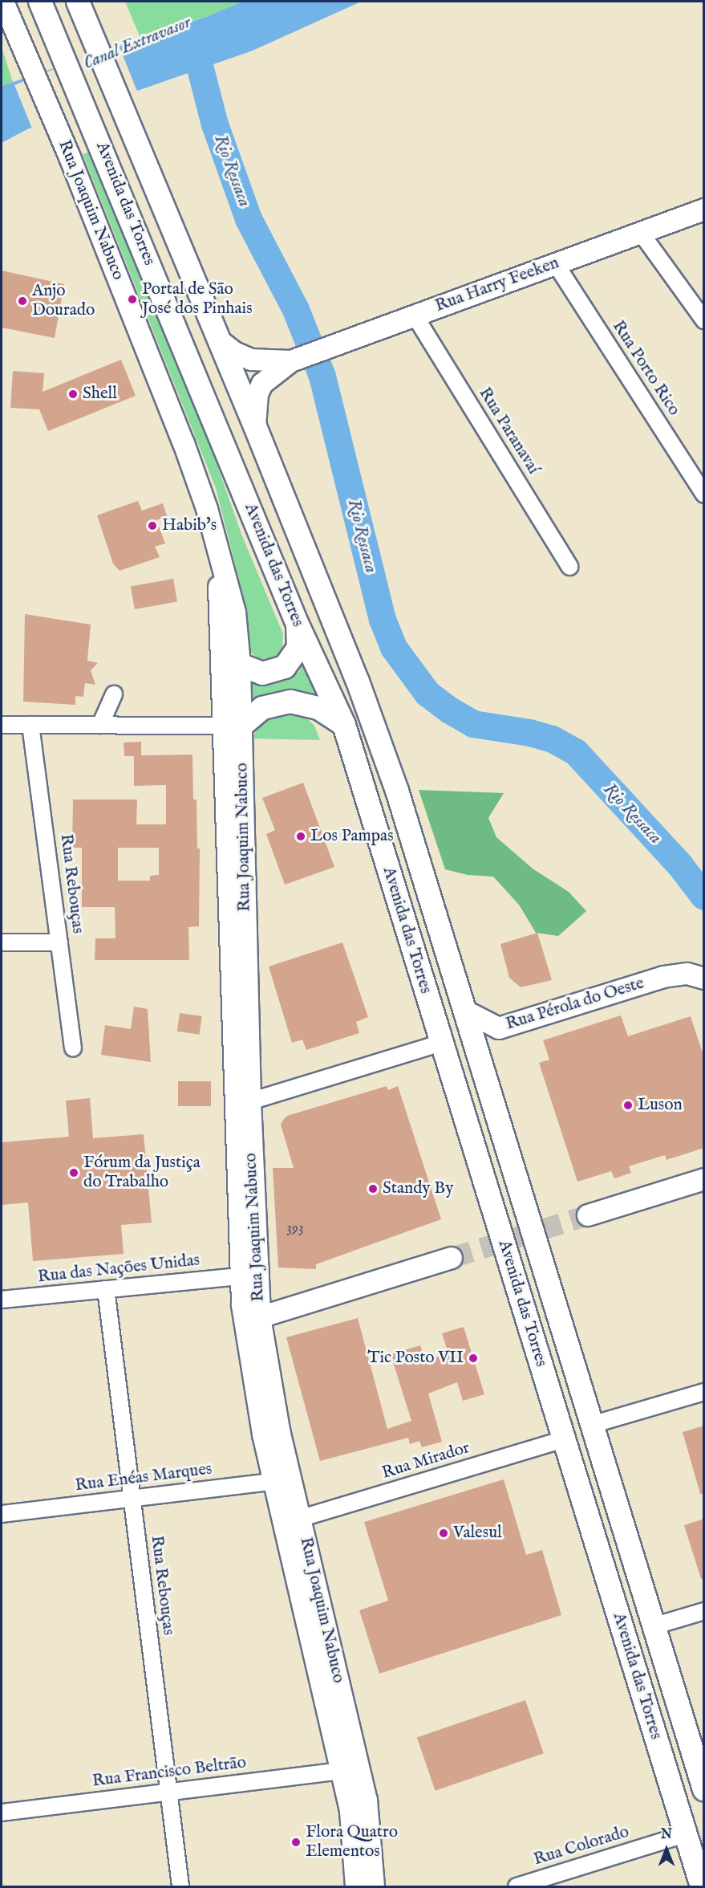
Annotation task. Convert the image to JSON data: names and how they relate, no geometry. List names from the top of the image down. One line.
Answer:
{"streets":{"highway":["Avenida das Torres"],"main road":["Rua Joaquim Nabuco","Rua Harry Feeken","Rua Pérola do Oeste"],"street":["Rua Porto Rico","Rua Paranavaí","Rua Rebouças","Rua das Nações Unidas","Rua Mirador","Rua Enéas Marques","Rua Francisco Beltrão","Rua Colorado"]},"crossings":[["Avenida das Torres","Rua Harry Feeken"],["Avenida das Torres","Rua Pérola do Oeste"],["Avenida das Torres","Rua Mirador"],["Avenida das Torres","Rua Colorado"],["Rua Joaquim Nabuco","Rua das Nações Unidas"],["Rua Joaquim Nabuco","Rua Mirador"],["Rua Joaquim Nabuco","Rua Enéas Marques"],["Rua Joaquim Nabuco","Rua Francisco Beltrão"],["Rua Harry Feeken","Rua Porto Rico"],["Rua Harry Feeken","Rua Paranavaí"],["Rua Rebouças","Rua das Nações Unidas"],["Rua Rebouças","Rua Enéas Marques"],["Rua Rebouças","Rua Francisco Beltrão"]],"water":["Canal Extravasor","Rio Ressaca"],"places":["Portal de São José dos Pinhais","Anjo Dourado","Shell","Habib's","Los Pampas","Luson","Fórum da Justiça do Trabalho","Standy By","Tic Posto VII","Valesul","Flora Quatro Elementos"],"house_numbers":["393"],"north":"top"}
